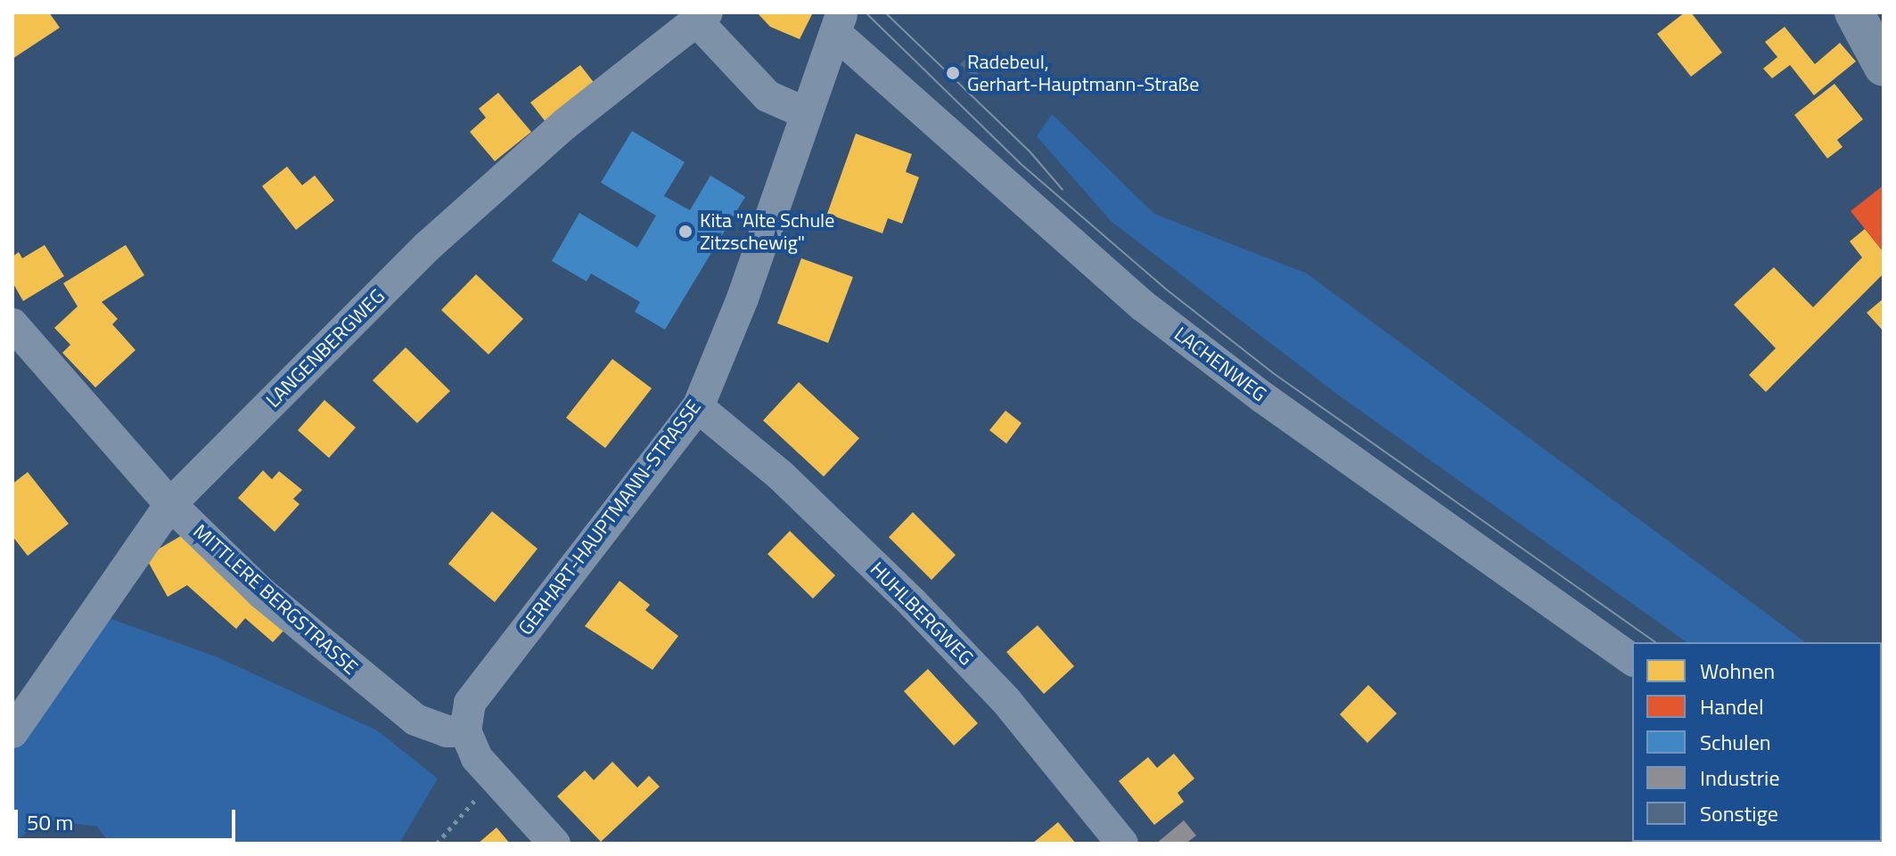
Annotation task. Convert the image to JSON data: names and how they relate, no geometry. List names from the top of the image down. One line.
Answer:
{"streets":{"street":["LANGENBERGWEG","LACHENWEG","GERHART-HAUPTMANN-STRASSE","MITTLERE BERGSTRASSE","HUHLBERGWEG"]},"crossings":[["LANGENBERGWEG","MITTLERE BERGSTRASSE"],["LACHENWEG","GERHART-HAUPTMANN-STRASSE"],["GERHART-HAUPTMANN-STRASSE","MITTLERE BERGSTRASSE"],["GERHART-HAUPTMANN-STRASSE","HUHLBERGWEG"]],"places":["Radebeul, Gerhart-Hauptmann-Straße","Kita \"Alte Schule Zitzschewig\""],"legend":["Wohnen","Handel","Schulen","Industrie","Sonstige"],"scale_bar":"50 m"}
